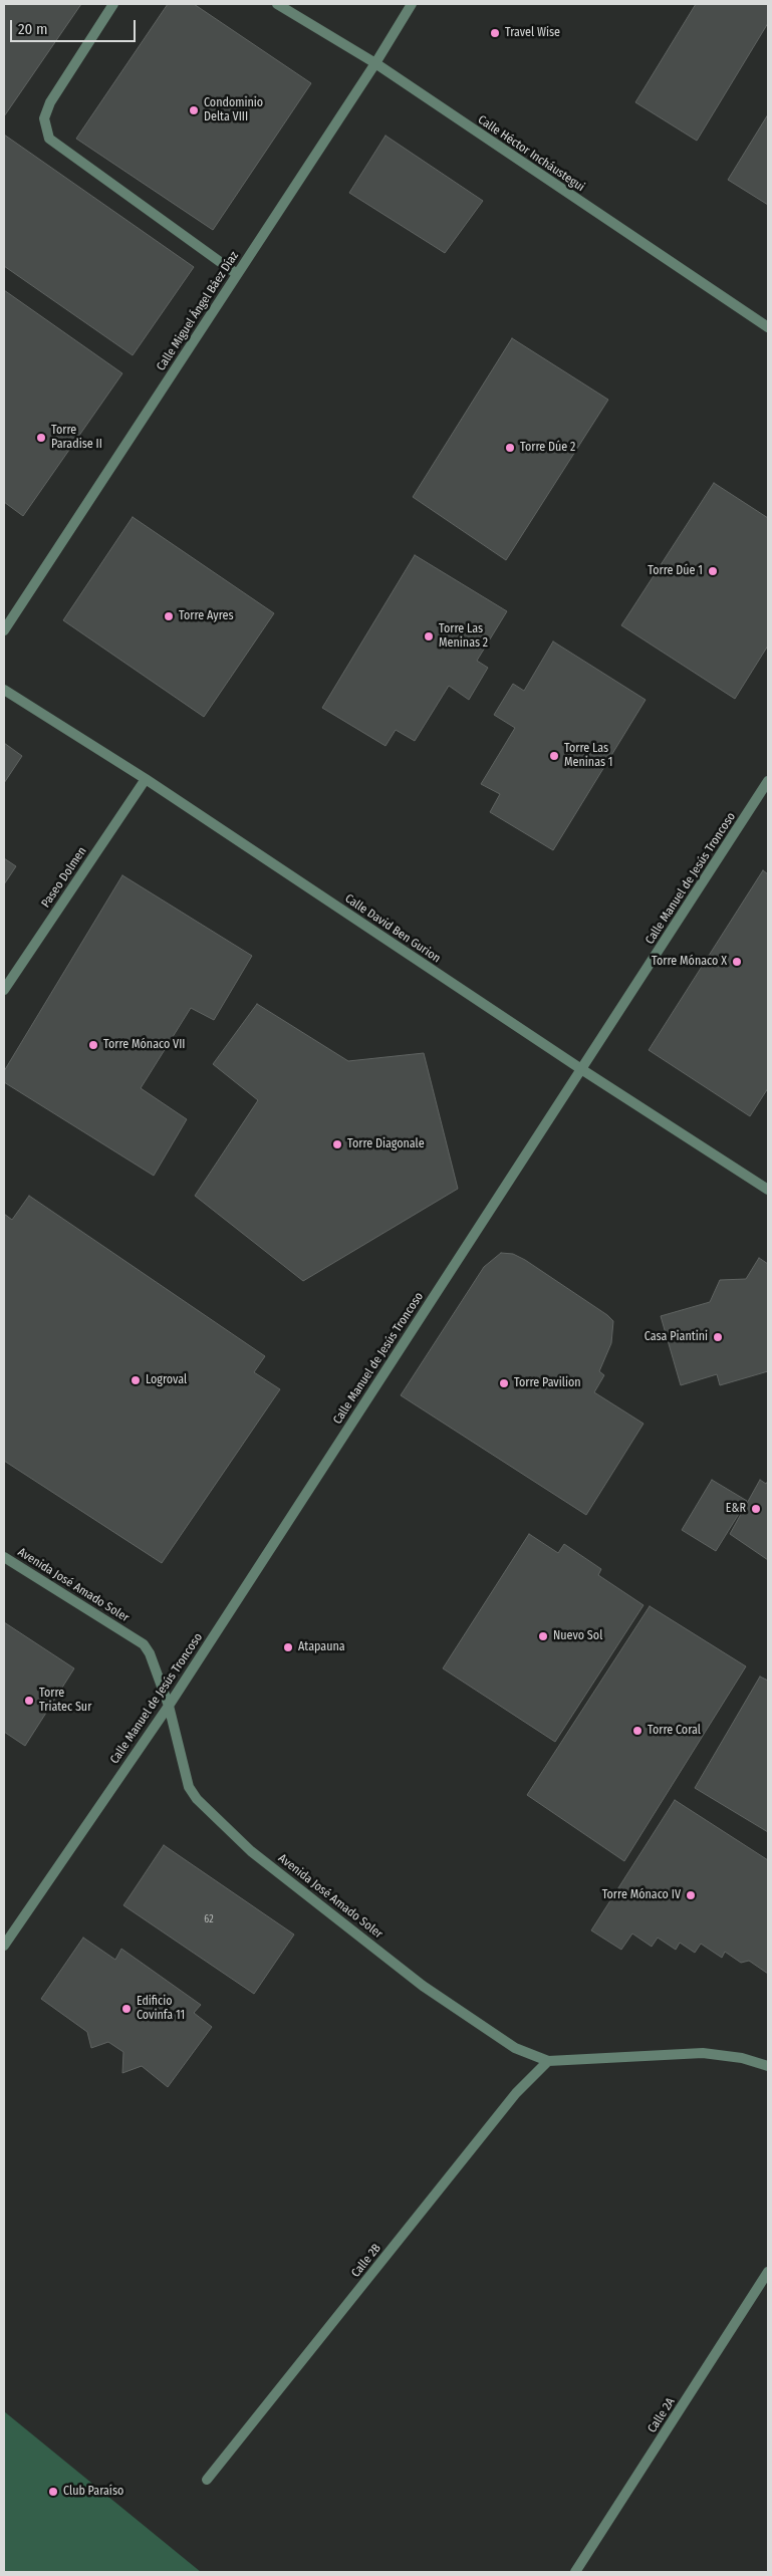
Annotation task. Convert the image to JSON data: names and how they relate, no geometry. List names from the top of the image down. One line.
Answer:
{"streets":{"street":["Calle Héctor Incháustegui","Calle Miguel Ángel Báez Díaz","Paseo Dolmen","Calle Manuel de Jesús Troncoso","Calle David Ben Gurion","Avenida José Amado Soler","Calle 2B","Calle 2A"]},"crossings":[["Calle Héctor Incháustegui","Calle Miguel Ángel Báez Díaz"],["Paseo Dolmen","Calle David Ben Gurion"],["Calle Manuel de Jesús Troncoso","Calle David Ben Gurion"],["Calle Manuel de Jesús Troncoso","Avenida José Amado Soler"],["Avenida José Amado Soler","Calle 2B"]],"places":["Travel Wise","Condominio Delta VIII","Torre Paradise II","Torre Dúe 2","Torre Dúe 1","Torre Ayres","Torre Las Meninas 2","Torre Las Meninas 1","Torre Mónaco X","Torre Mónaco VII","Torre Diagonale","Casa Piantini","Logroval","Torre Pavilion","E&R","Nuevo Sol","Atapauna","Torre Triatec Sur","Torre Coral","Torre Mónaco IV","Edificio Covinfa 11","Club Paraíso"],"house_numbers":["62"],"scale_bar":"20 m"}
